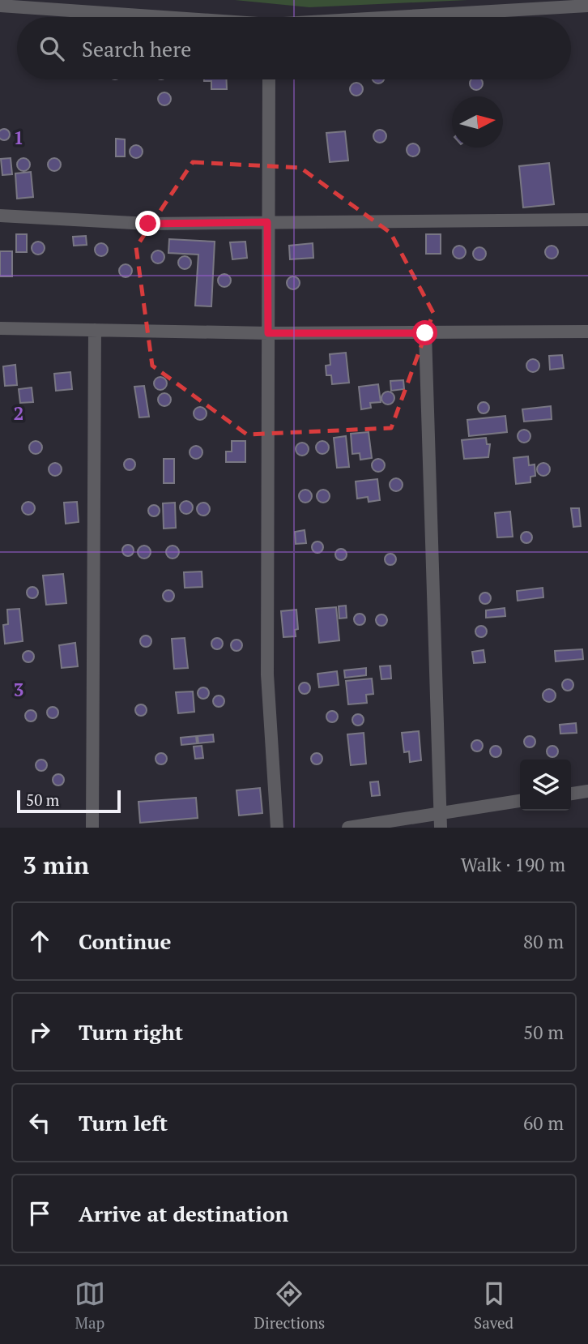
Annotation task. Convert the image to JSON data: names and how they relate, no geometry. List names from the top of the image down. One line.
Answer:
{"scale_bar":"50 m","north":"right","page":{"search":"Search here","scale":"50 m","heading":["3 min","Walk · 190 m"],"list":[["Continue","80 m"],["Turn right","50 m"],["Turn left","60 m"],"Arrive at destination"],"nav":["Map","Directions","Saved"]},"grid":{"rows":["1","2","3"]}}
